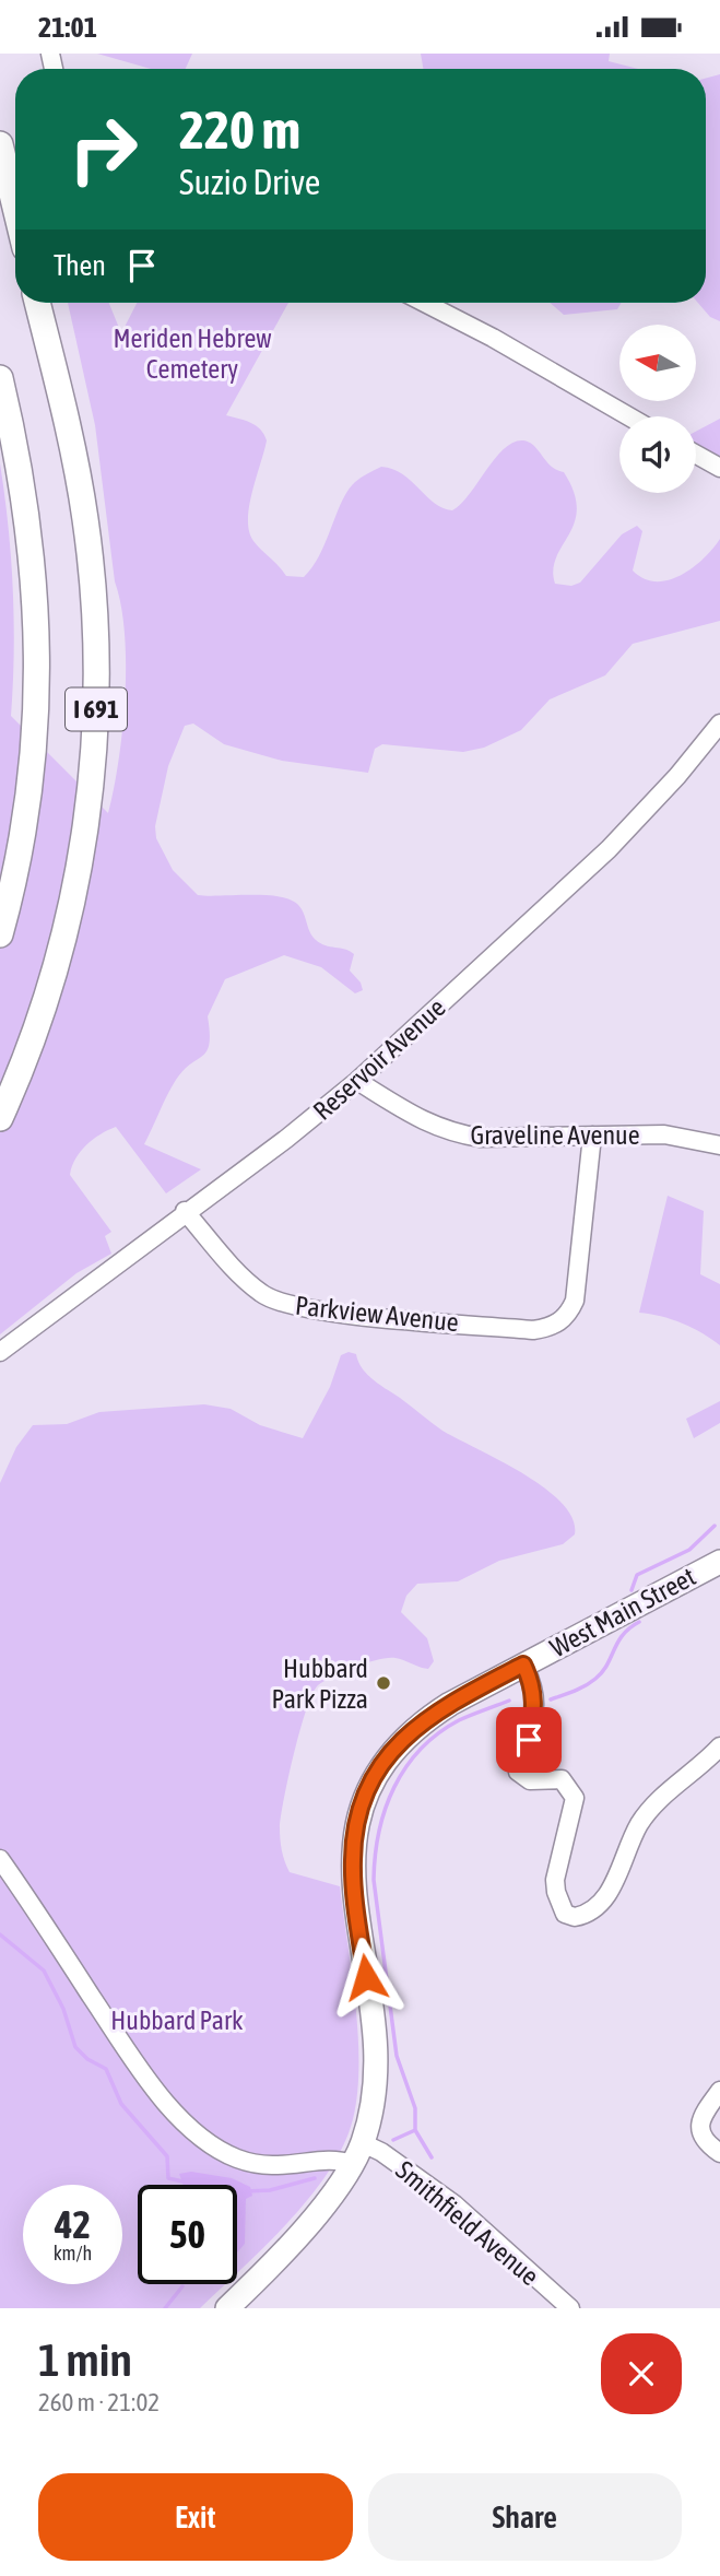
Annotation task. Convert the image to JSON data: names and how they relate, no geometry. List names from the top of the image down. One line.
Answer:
{"streets":{"highway":["I 691"],"main road":["West Main Street"],"street":["Reservoir Avenue","Graveline Avenue","Parkview Avenue","Smithfield Avenue"]},"crossings":[["Reservoir Avenue","Graveline Avenue"],["Reservoir Avenue","Parkview Avenue"],["Graveline Avenue","Parkview Avenue"],["West Main Street","Smithfield Avenue"]],"parks":["Meriden Hebrew Cemetery","Hubbard Park"],"places":["Hubbard Park Pizza"],"north":"left","page":{"status":"21:01","turn":["220 m","Suzio Drive"],"then":"Then","speed":"42 km/h","limit":"50","heading":["1 min","260 m · 21:02"],"buttons":["Exit","Share"]}}
